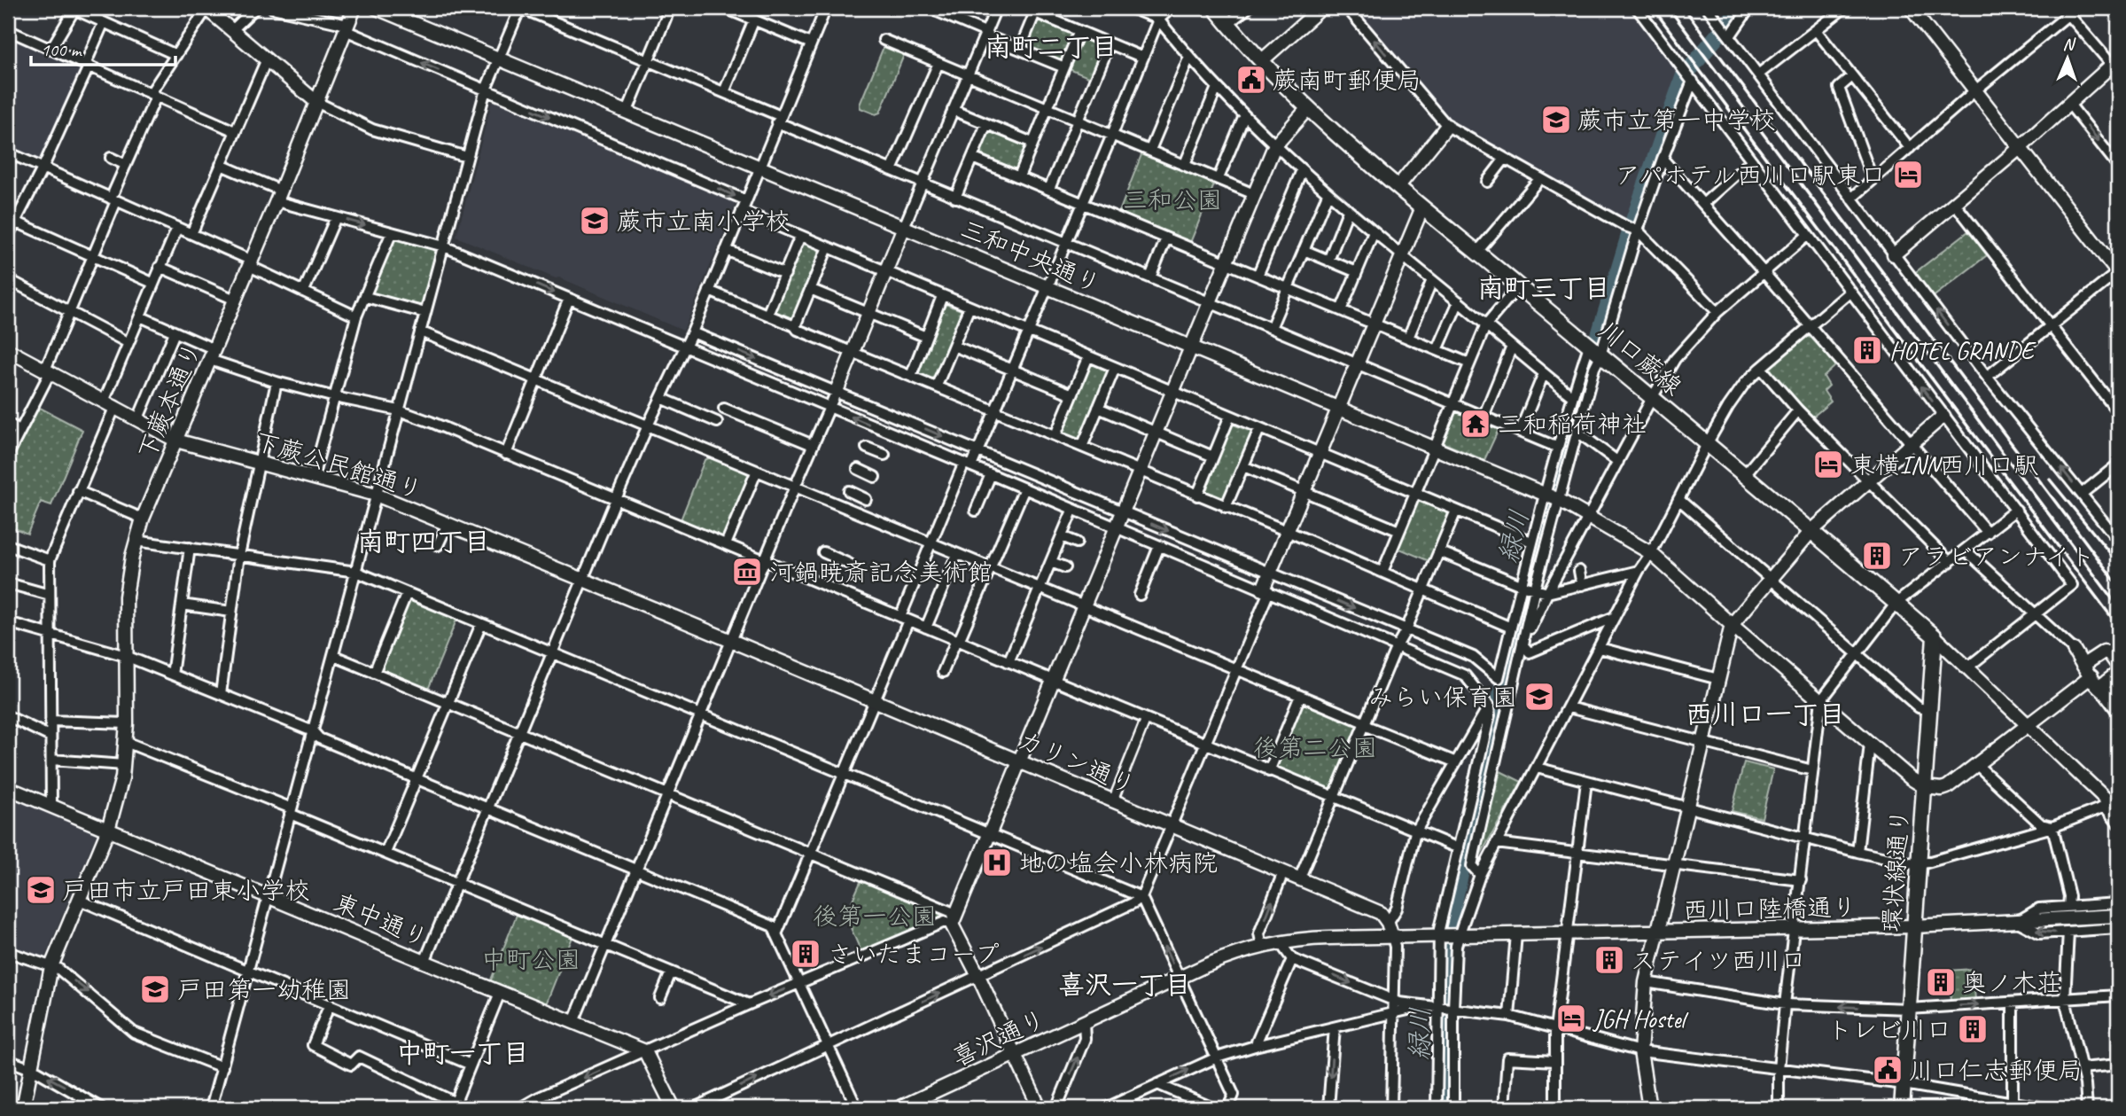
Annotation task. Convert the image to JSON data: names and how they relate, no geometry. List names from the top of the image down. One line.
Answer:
{"streets":{"main road":["川口蕨線","環状線通り"],"street":["三和中央通り","下蕨本通り","下蕨公民館通り","カリン通り","西川口陸橋通り","東中通り","喜沢通り"]},"crossings":[["川口蕨線","環状線通り"],["下蕨本通り","下蕨公民館通り"],["下蕨本通り","東中通り"],["下蕨公民館通り","カリン通り"],["環状線通り","西川口陸橋通り"],["西川口陸橋通り","喜沢通り"]],"districts":["南町二丁目","南町三丁目","南町四丁目","西川口一丁目","喜沢一丁目","中町一丁目"],"water":["緑川"],"parks":["三和公園","後第二公園","後第一公園","中町公園"],"places":{"public building":["蕨南町郵便局","川口仁志郵便局"],"school or university":["蕨市立第一中学校","蕨市立南小学校","みらい保育園","戸田市立戸田東小学校","戸田第一幼稚園"],"hotel":["アパホテル西川口駅東口","東横INN西川口駅","JGH Hostel"],"building":["HOTEL GRANDE","アラビアンナイト","さいたまコープ","ステイツ西川口","奥ノ木荘","トレビ川口"],"temple":["三和稲荷神社"],"museum":["河鍋暁斎記念美術館"],"hospital":["地の塩会小林病院"]},"scale_bar":"100 m","north":"top"}
